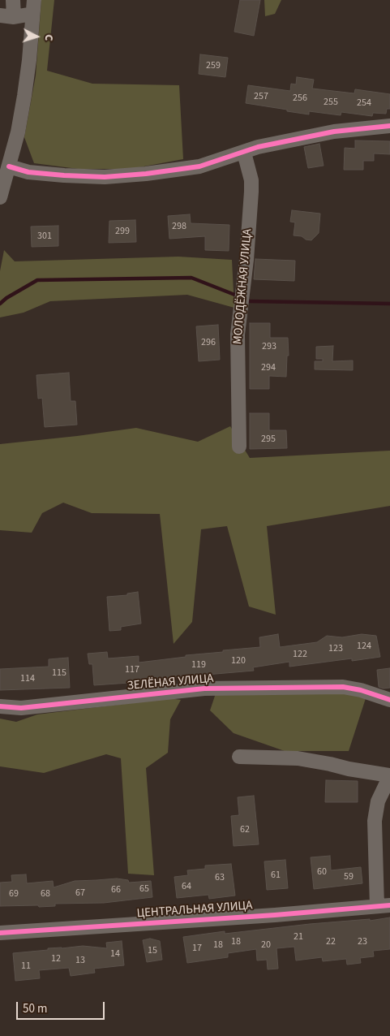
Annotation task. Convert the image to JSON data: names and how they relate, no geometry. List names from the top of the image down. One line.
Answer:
{"streets":{"street":["МОЛОДЁЖНАЯ УЛИЦА","ЗЕЛЁНАЯ УЛИЦА","ЦЕНТРАЛЬНАЯ УЛИЦА"]},"house_numbers":["259","257","256","255","254","298","299","301","296","293","294","295","124","123","122","120","119","117","115","114","62","60","61","59","63","64","65","66","67","69","68","21","18","22","23","18","20","17","15","14","12","13","11"],"scale_bar":"50 m","north":"right"}
